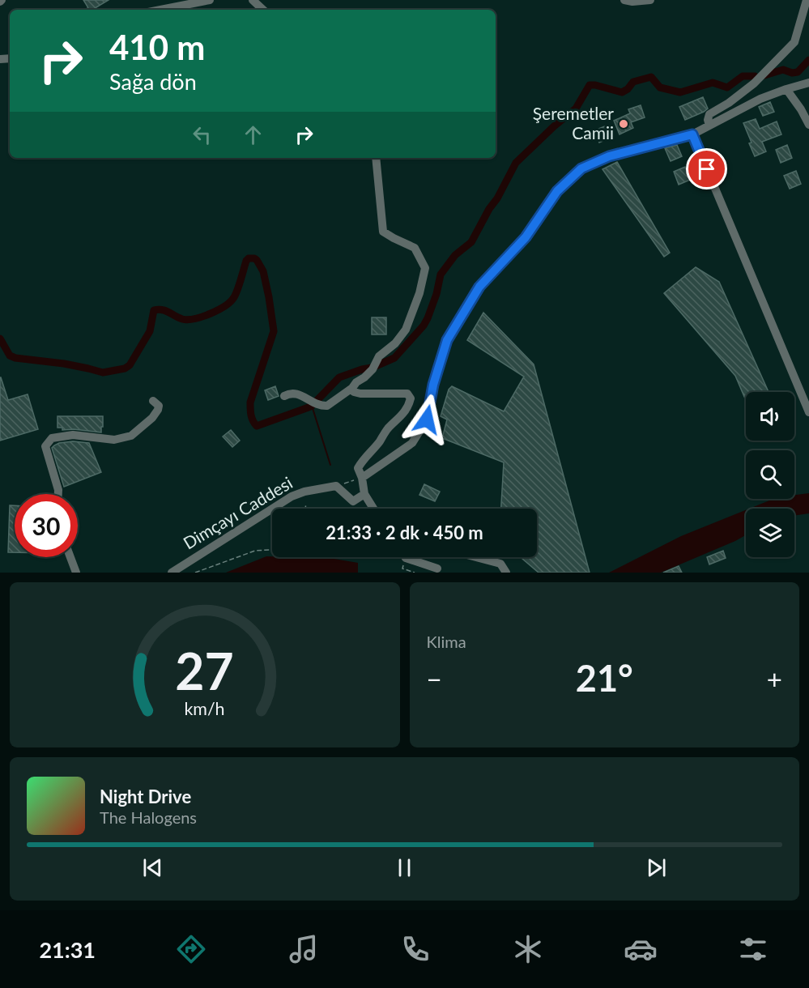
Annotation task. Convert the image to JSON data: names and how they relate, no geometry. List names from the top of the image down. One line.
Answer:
{"streets":{"street":["Dimçayı Caddesi"]},"places":["Şeremetler Camii"],"page":{"turn":["410 m","Sağa dön"],"limit":"30","trip":"21:33 · 2 dk · 450 m","tile":"Klima","heat":["−","21°","+"],"song":["Night Drive","The Halogens"],"tabs":"21:31","gauge":["27","km/h"]}}
